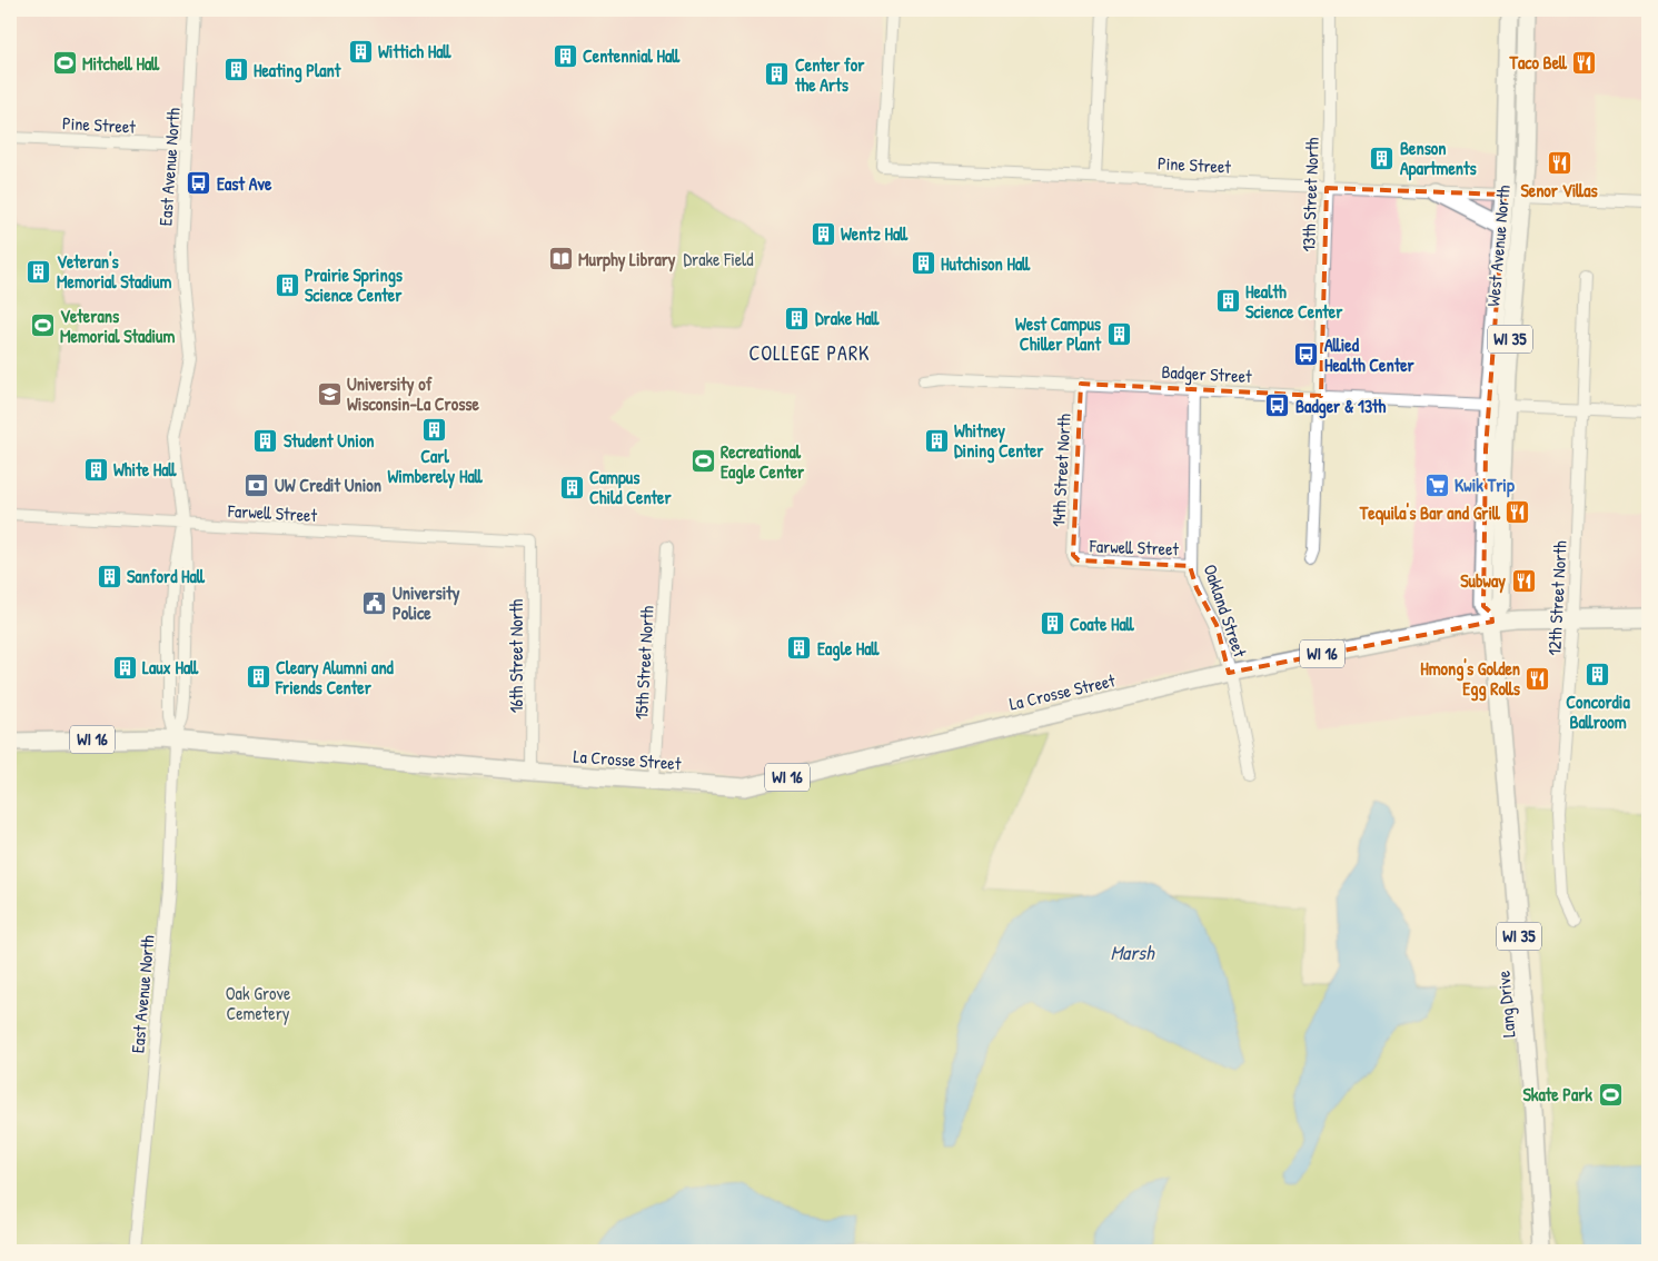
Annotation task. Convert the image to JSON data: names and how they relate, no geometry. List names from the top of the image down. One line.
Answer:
{"streets":{"main road":["West Avenue North","WI 35","WI 16","La Crosse Street","Lang Drive"],"street":["Pine Street","East Avenue North","13th Street North","Badger Street","14th Street North","Farwell Street","12th Street North","Oakland Street","16th Street North","15th Street North"]},"crossings":[["Pine Street","East Avenue North"],["Pine Street","13th Street North"],["Pine Street","West Avenue North"],["East Avenue North","Farwell Street"],["East Avenue North","La Crosse Street"],["13th Street North","Badger Street"],["West Avenue North","Badger Street"],["West Avenue North","WI 16"],["West Avenue North","Lang Drive"],["Badger Street","14th Street North"],["Badger Street","Oakland Street"],["14th Street North","Farwell Street"],["Farwell Street","Oakland Street"],["Farwell Street","16th Street North"],["12th Street North","WI 16"],["Oakland Street","WI 16"],["Oakland Street","La Crosse Street"],["WI 16","La Crosse Street"],["WI 16","Lang Drive"],["16th Street North","La Crosse Street"],["15th Street North","La Crosse Street"]],"districts":["COLLEGE PARK"],"water":["Marsh"],"parks":["Drake Field","Oak Grove Cemetery"],"places":{"building":["Wittich Hall","Centennial Hall","Heating Plant","Center for the Arts","Benson Apartments","Wentz Hall","Hutchison Hall","Veteran's Memorial Stadium","Prairie Springs Science Center","Health Science Center","Drake Hall","West Campus Chiller Plant","Carl Wimberely Hall","Student Union","Whitney Dining Center","White Hall","Campus Child Center","Sanford Hall","Coate Hall","Eagle Hall","Laux Hall","Concordia Ballroom","Cleary Alumni and Friends Center"],"restaurant":["Taco Bell","Senor Villas","Tequila's Bar and Grill","Subway","Hmong's Golden Egg Rolls"],"sports":["Mitchell Hall","Veterans Memorial Stadium","Recreational Eagle Center","Skate Park"],"bus stop":["East Ave","Allied Health Center","Badger & 13th"],"library":["Murphy Library"],"school or university":["University of Wisconsin-La Crosse"],"bank":["UW Credit Union"],"supermarket":["Kwik Trip"],"public building":["University Police"]}}
